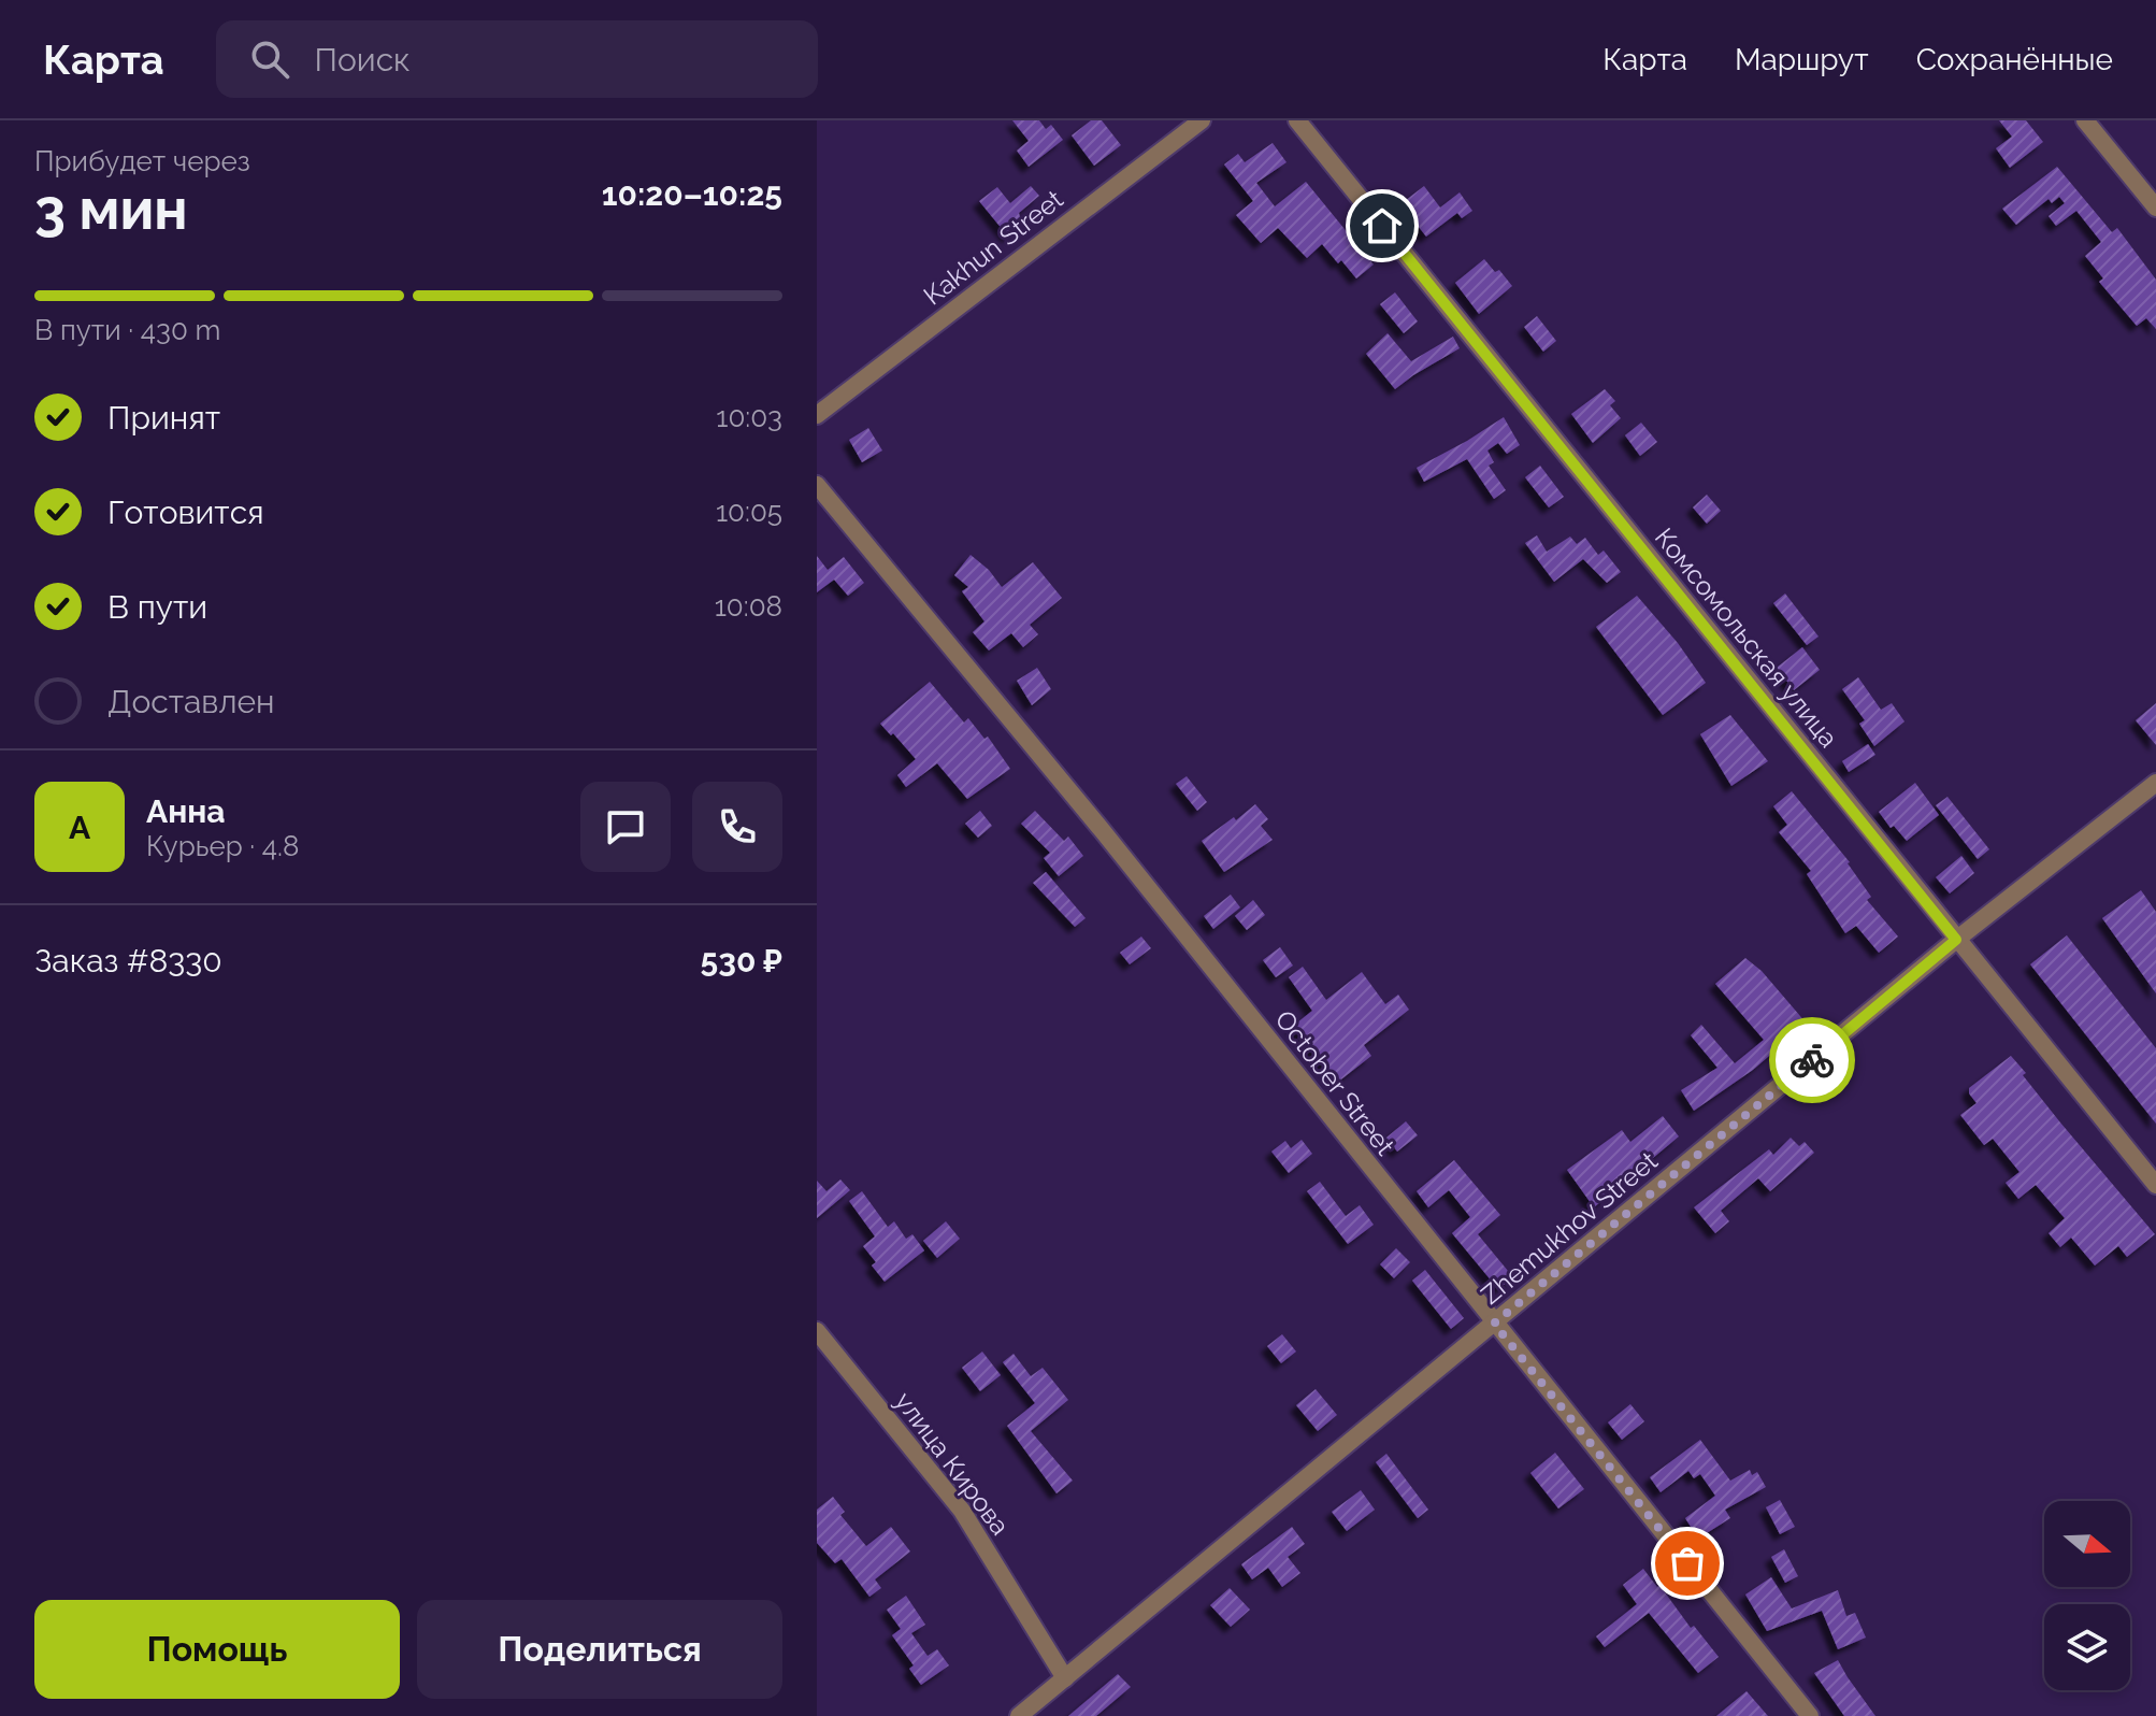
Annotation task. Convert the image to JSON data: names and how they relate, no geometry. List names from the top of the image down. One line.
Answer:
{"streets":{"street":["Kakhun Street","Комсомольская улица","October Street","Zhemukhov Street","улица Кирова"]},"crossings":[["Комсомольская улица","Zhemukhov Street"],["October Street","Zhemukhov Street"],["Zhemukhov Street","улица Кирова"]],"north":"right","page":{"header":"Карта","search":"Поиск","nav":["Карта","Маршрут","Сохранённые"],"heading":["3 мин","Прибудет через","10:20–10:25"],"panel":["Анна","Курьер · 4.8","Заказ #8330","530 ₽"],"bar":"В пути · 430 m","list":[["Принят","10:03"],["Готовится","10:05"],["В пути","10:08"],"Доставлен"],"round":"А","buttons":["Помощь","Поделиться"]}}
